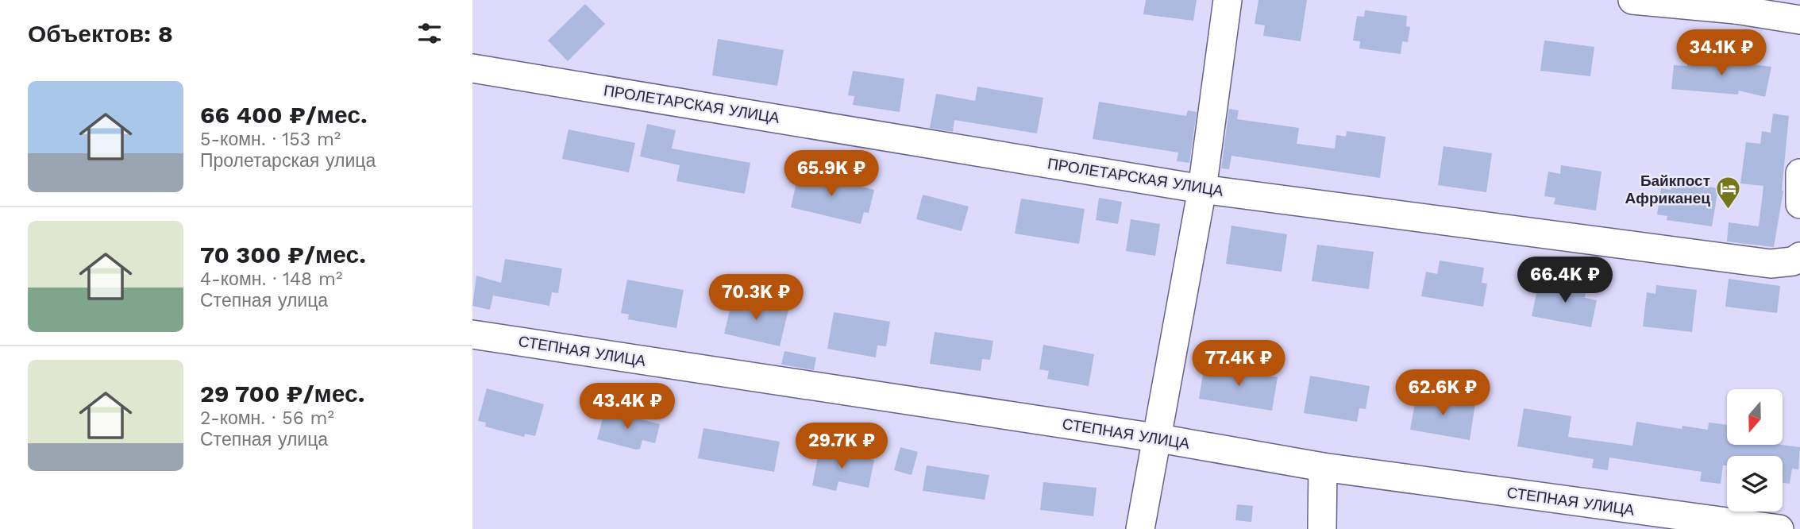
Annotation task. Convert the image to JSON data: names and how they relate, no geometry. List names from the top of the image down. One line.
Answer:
{"streets":{"street":["ПРОЛЕТАРСКАЯ УЛИЦА","СТЕПНАЯ УЛИЦА"]},"places":{"hotel":["Байкпост Африканец"]},"north":"bottom","page":{"heading":"Объектов: 8","price":["34.1K ₽","65.9K ₽","66.4K ₽","70.3K ₽","77.4K ₽","62.6K ₽","43.4K ₽","29.7K ₽"],"list":[{"name":"66 400 ₽/мес.","note":"5-комн. · 153 m² · Пролетарская улица"},{"name":"70 300 ₽/мес.","note":"4-комн. · 148 m² · Степная улица"},{"name":"29 700 ₽/мес.","note":"2-комн. · 56 m² · Степная улица"}]}}
